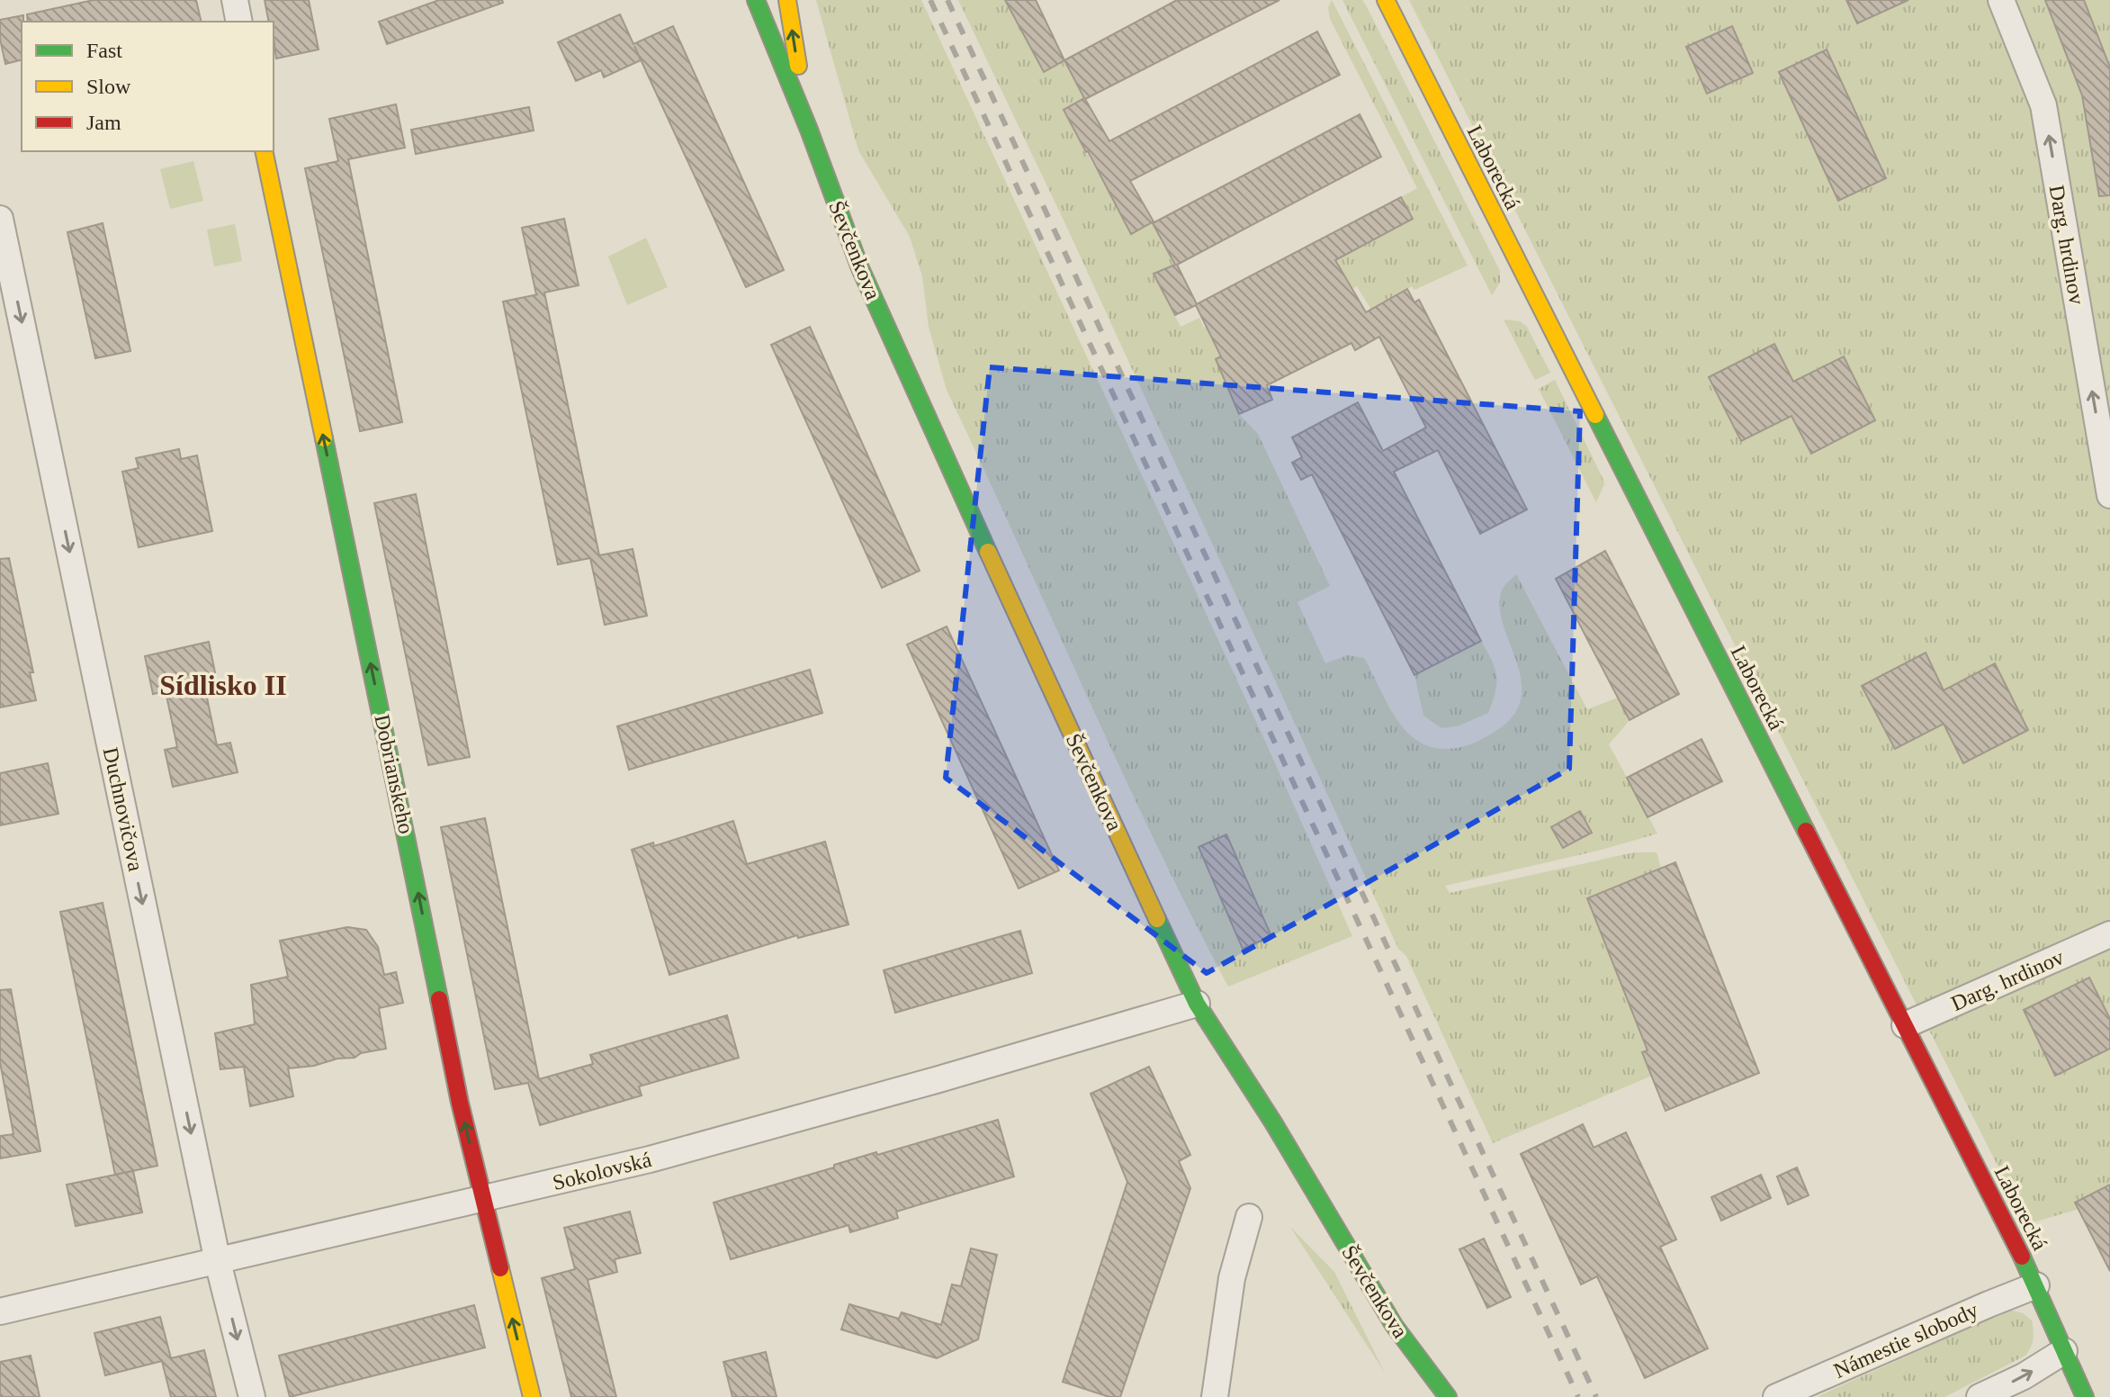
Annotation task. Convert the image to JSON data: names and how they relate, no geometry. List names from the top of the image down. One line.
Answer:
{"streets":{"street":["Laborecká","Darg. hrdinov","Ševčenkova","Dobrianskeho","Duchnovičova","Sokolovská","Námestie slobody"]},"crossings":[["Laborecká","Darg. hrdinov"],["Laborecká","Námestie slobody"],["Ševčenkova","Sokolovská"],["Dobrianskeho","Sokolovská"],["Duchnovičova","Sokolovská"]],"one_way":["Darg. hrdinov","Dobrianskeho","Duchnovičova"],"districts":["Sídlisko II"],"legend":["Fast","Slow","Jam"]}
